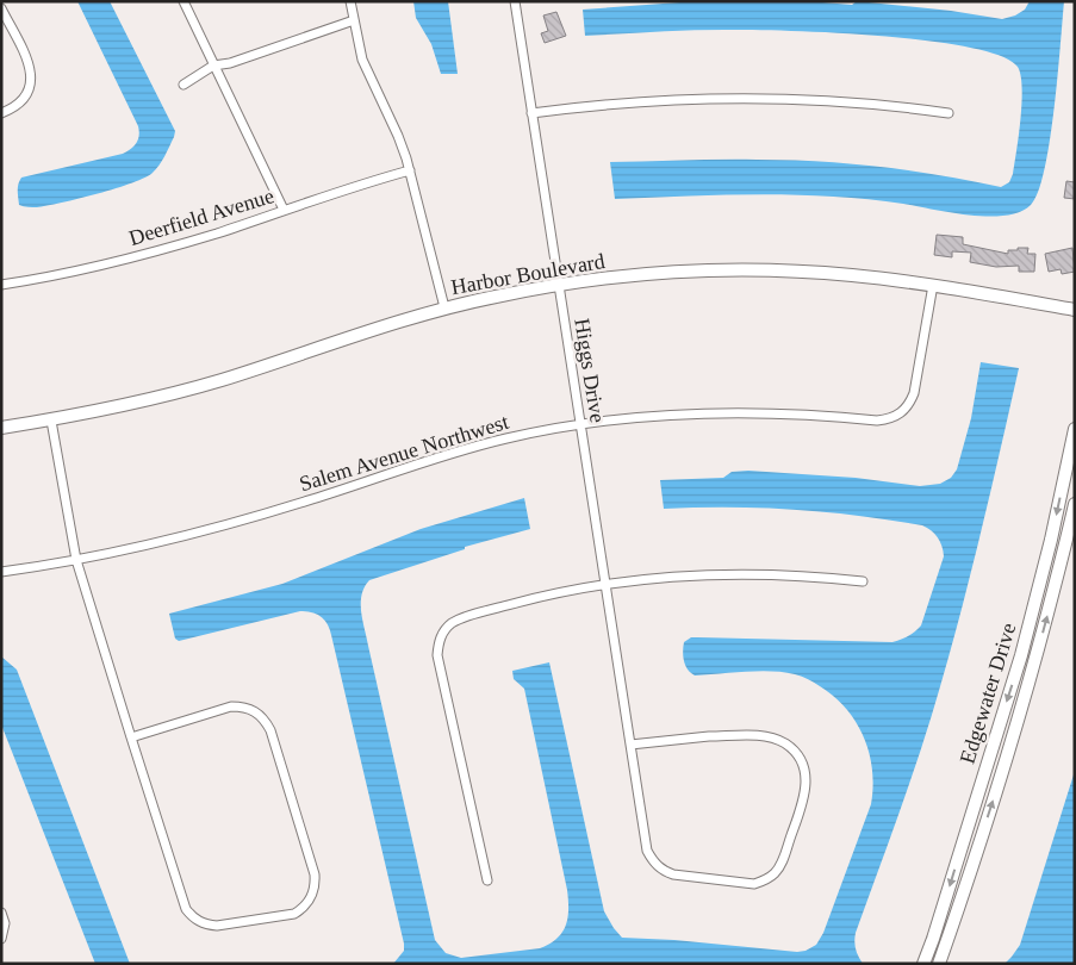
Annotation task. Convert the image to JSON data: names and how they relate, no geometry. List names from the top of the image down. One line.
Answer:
{"streets":{"street":["Deerfield Avenue","Harbor Boulevard","Higgs Drive","Salem Avenue Northwest","Edgewater Drive"]},"crossings":[["Harbor Boulevard","Higgs Drive"],["Harbor Boulevard","Salem Avenue Northwest"],["Higgs Drive","Salem Avenue Northwest"]]}
